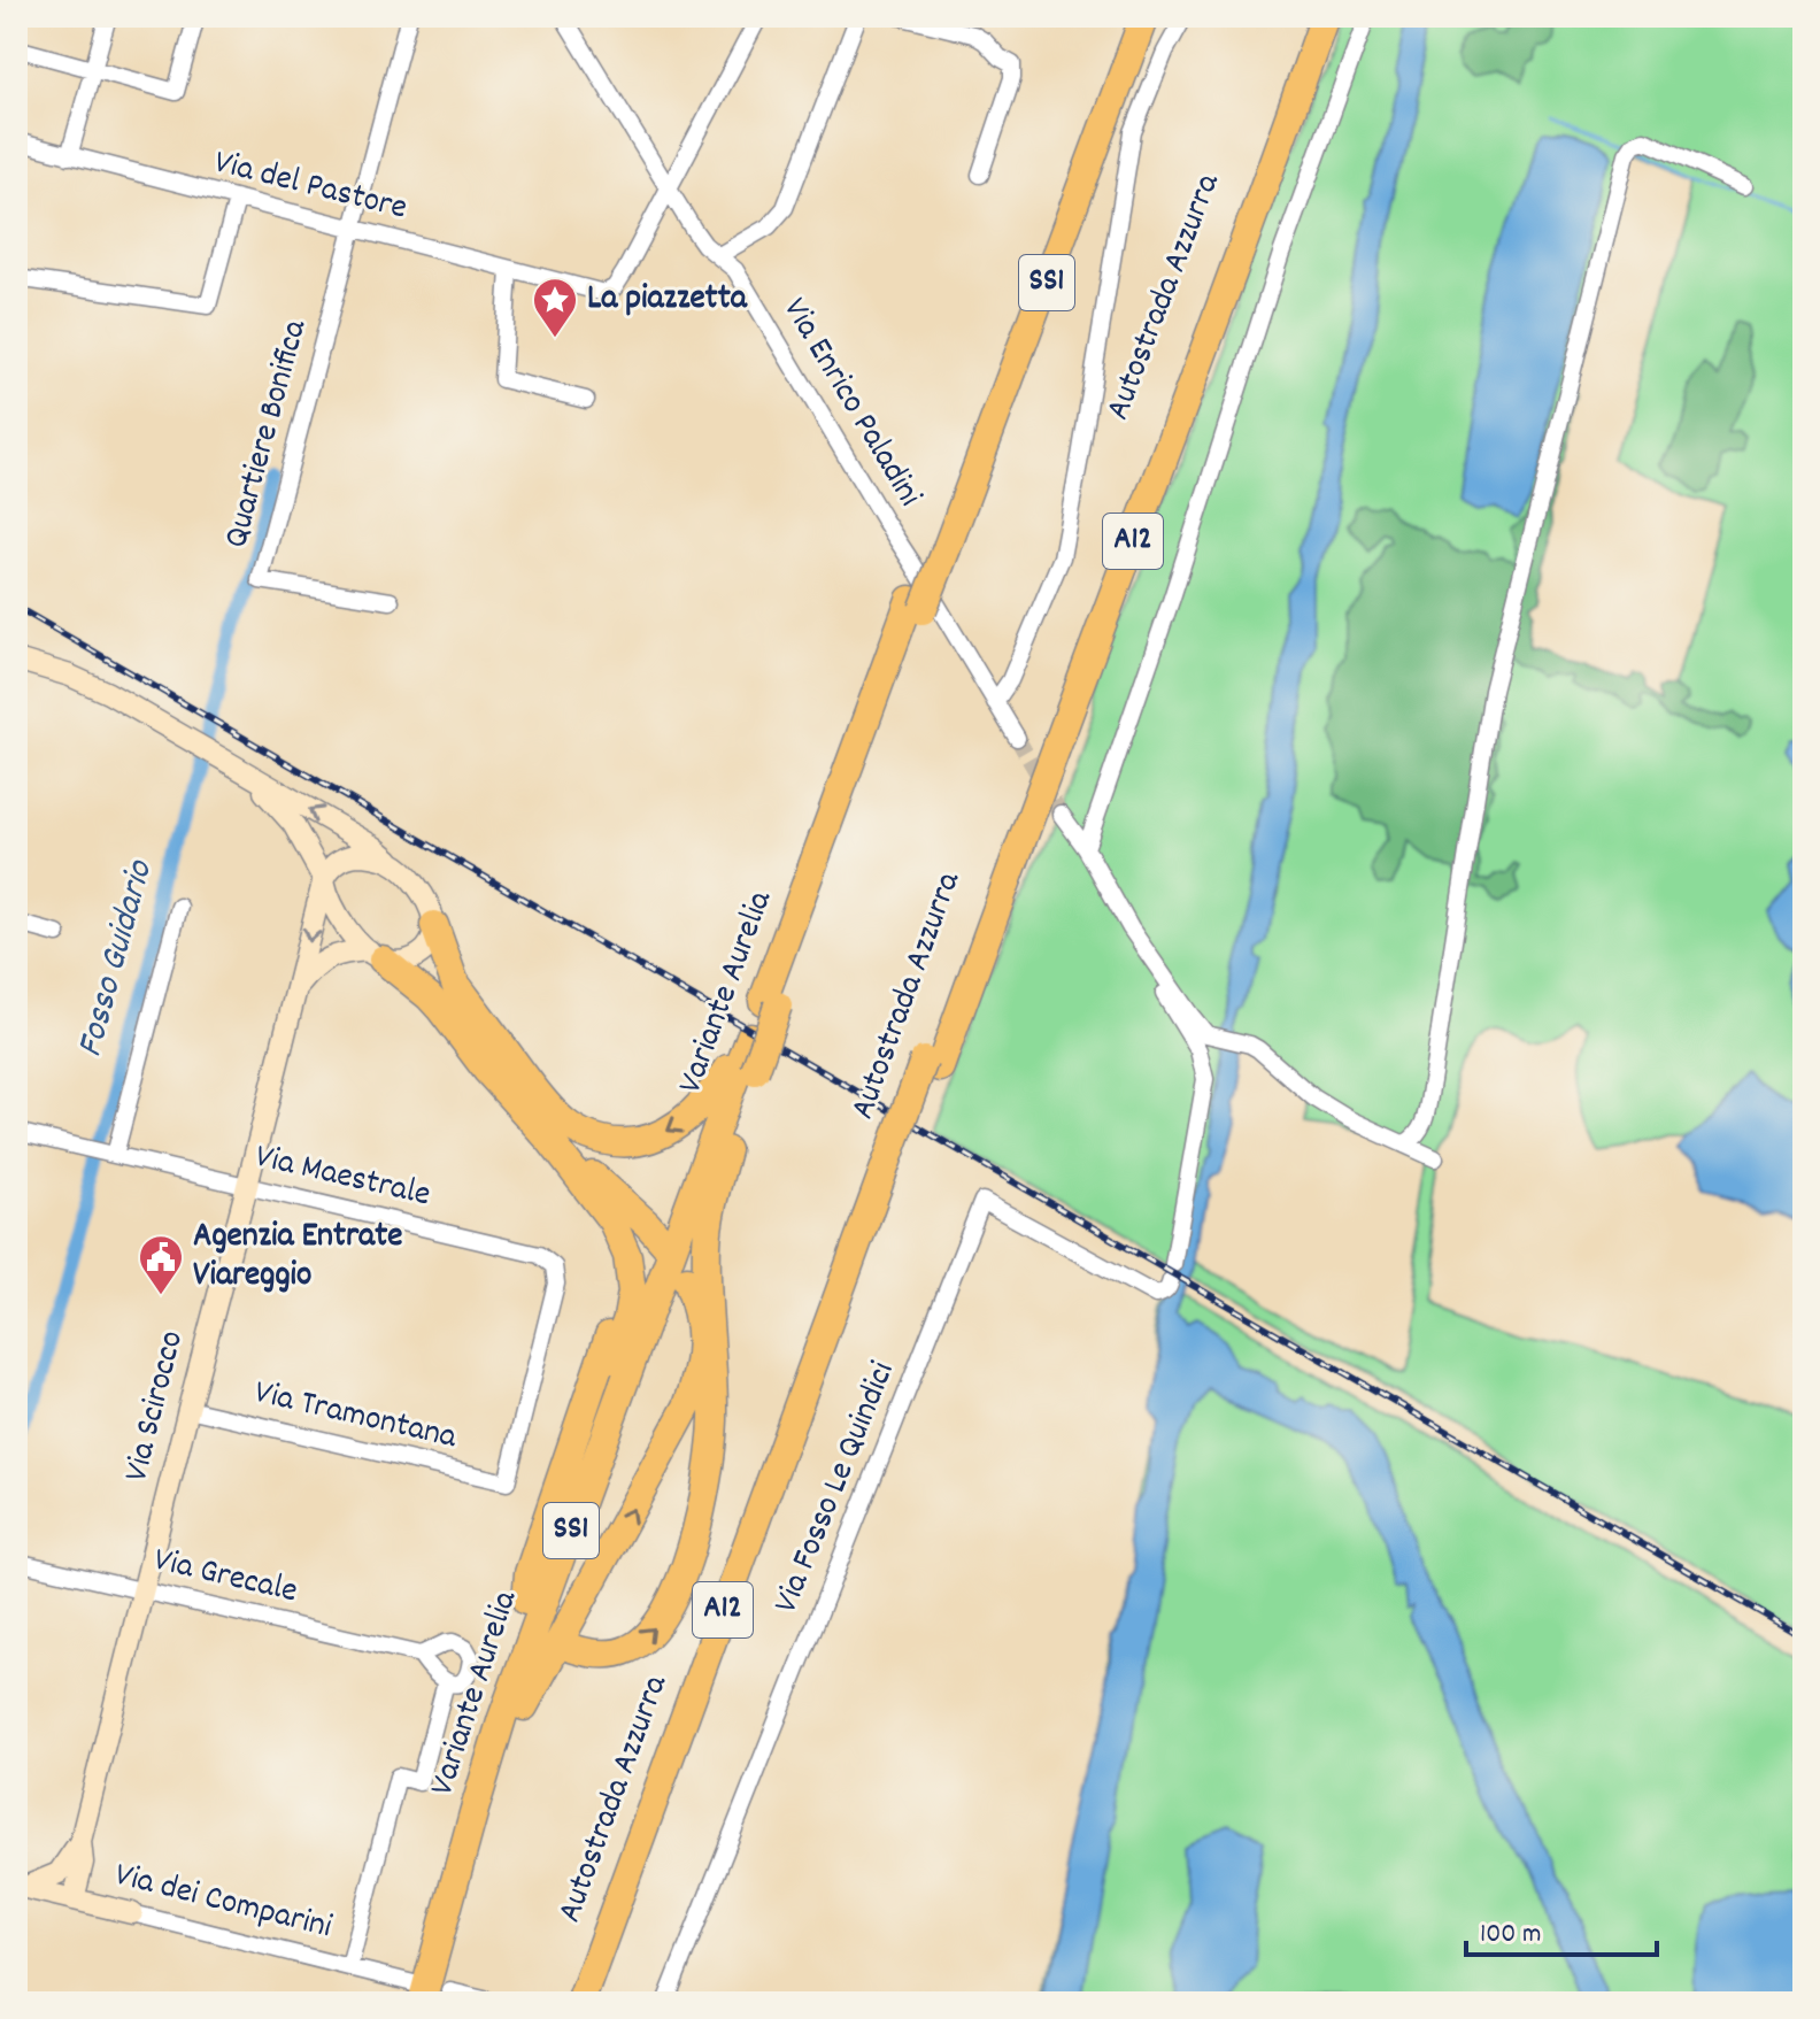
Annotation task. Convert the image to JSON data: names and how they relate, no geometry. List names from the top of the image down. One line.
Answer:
{"streets":{"highway":["SS1","Autostrada Azzurra","A12","Variante Aurelia"],"street":["Via del Pastore","Via Enrico Paladini","Quartiere Bonifica","Via Maestrale","Via Scirocco","Via Tramontana","Via Fosso Le Quindici","Via Grecale","Via dei Comparini"]},"crossings":[["Via del Pastore","Via Enrico Paladini"],["Via del Pastore","Quartiere Bonifica"],["Variante Aurelia","Via dei Comparini"],["Via Maestrale","Via Scirocco"],["Via Maestrale","Via Tramontana"],["Via Scirocco","Via Tramontana"],["Via Scirocco","Via Grecale"],["Via Scirocco","Via dei Comparini"]],"water":["Fosso Guidario"],"places":{"place":["La piazzetta"],"public building":["Agenzia Entrate Viareggio"]},"scale_bar":"100 m"}
